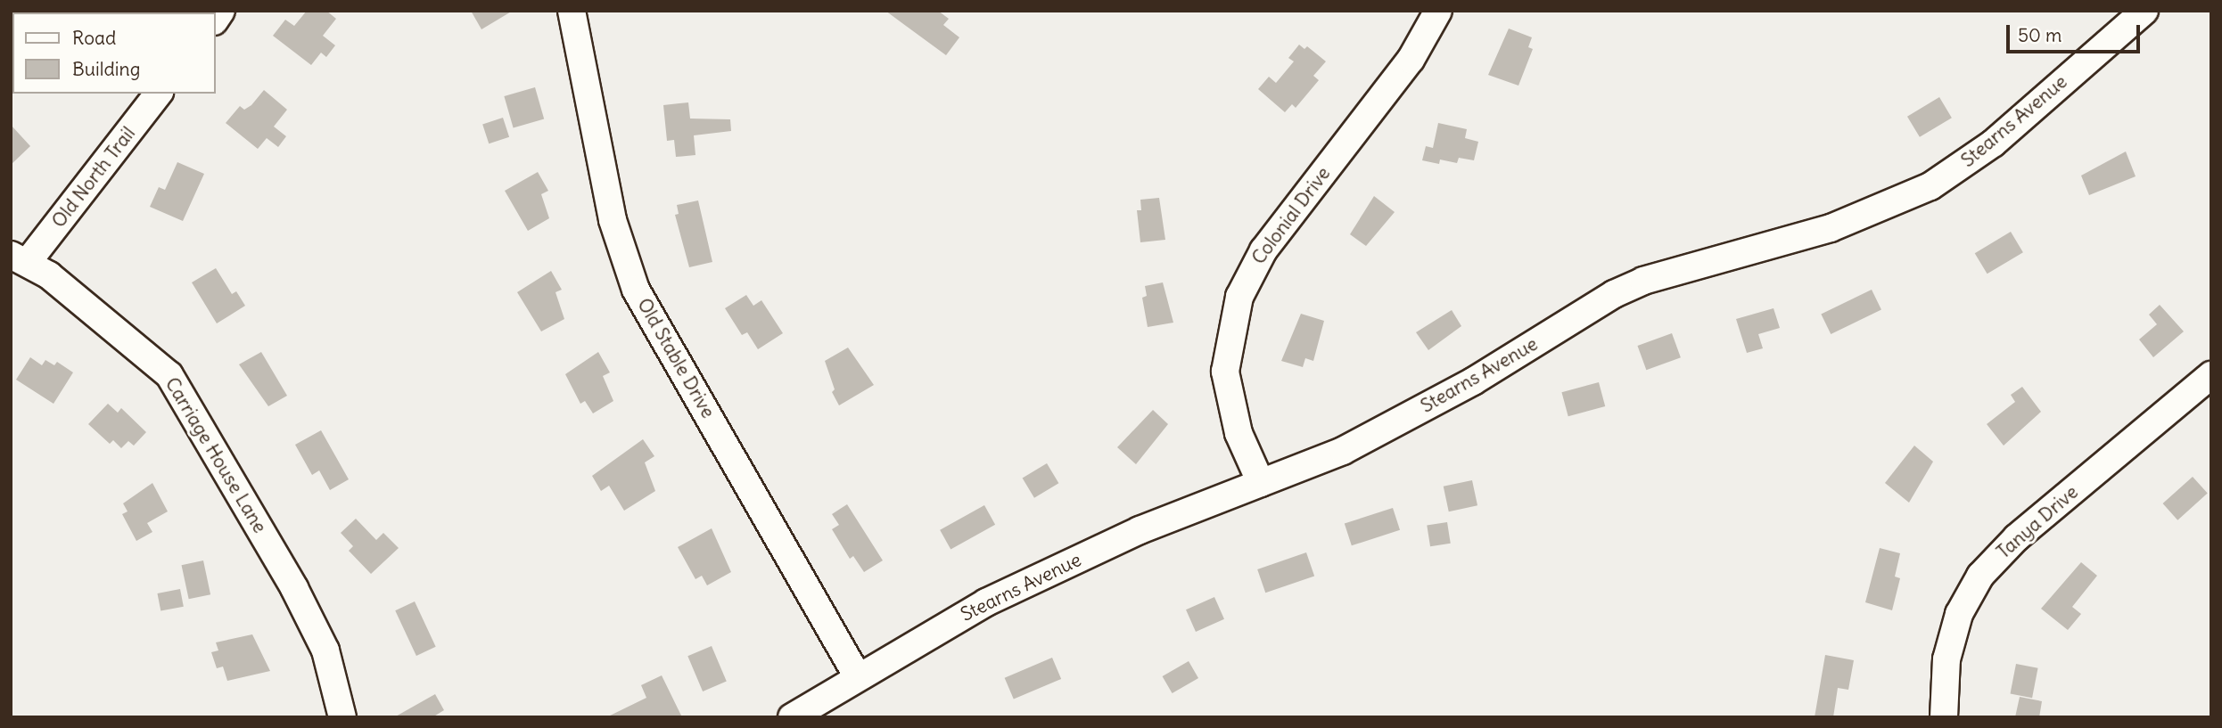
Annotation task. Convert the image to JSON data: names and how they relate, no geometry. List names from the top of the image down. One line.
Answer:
{"streets":{"street":["Stearns Avenue","Old North Trail","Colonial Drive","Old Stable Drive","Carriage House Lane","Tanya Drive"]},"crossings":[["Stearns Avenue","Colonial Drive"],["Stearns Avenue","Old Stable Drive"],["Old North Trail","Carriage House Lane"]],"legend":["Road","Building"],"scale_bar":"50 m"}
